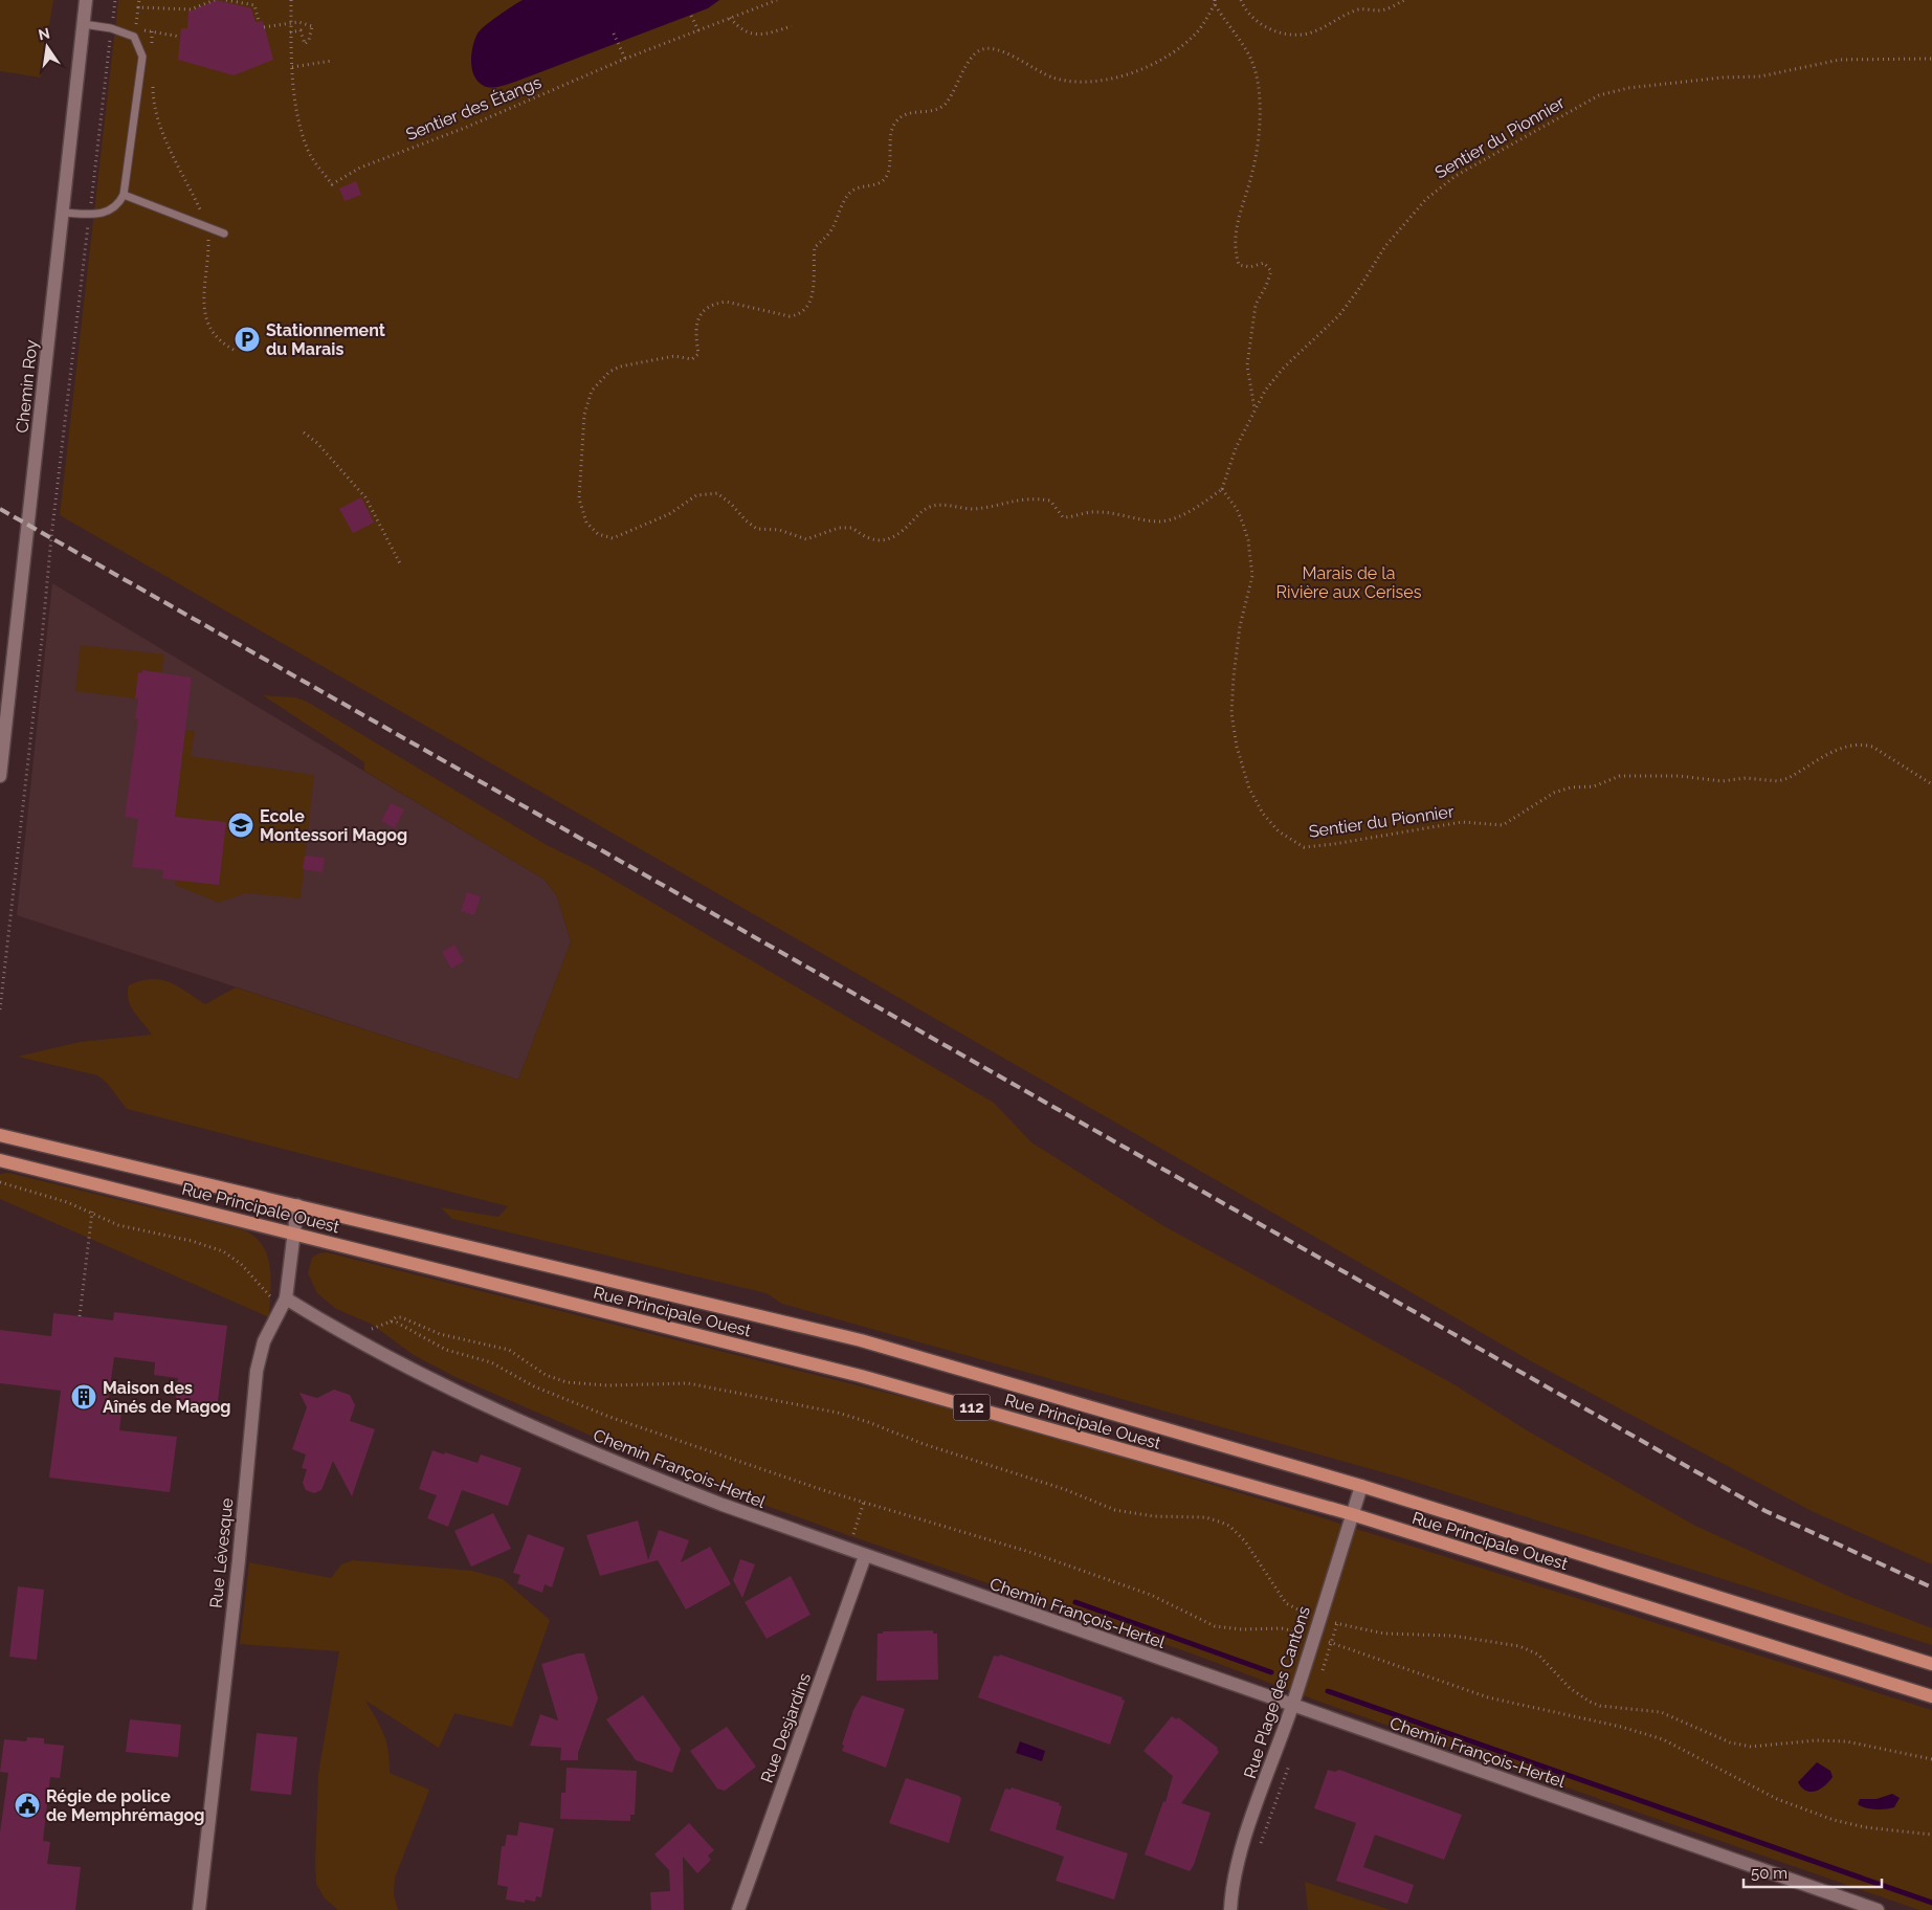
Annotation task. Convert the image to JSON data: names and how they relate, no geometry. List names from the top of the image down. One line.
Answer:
{"streets":{"main road":["Rue Principale Ouest","112"],"street":["Chemin Roy","Chemin François-Hertel","Rue Lévesque","Rue Plage des Cantons","Rue Desjardins"],"path":["Sentier des Étangs","Sentier du Pionnier"]},"crossings":[["Rue Principale Ouest","Rue Lévesque"],["Rue Principale Ouest","Rue Plage des Cantons"],["Chemin François-Hertel","Rue Lévesque"],["Chemin François-Hertel","Rue Plage des Cantons"],["Chemin François-Hertel","Rue Desjardins"]],"parks":["Marais de la Rivière aux Cerises"],"places":{"parking":["Stationnement du Marais"],"school or university":["Ecole Montessori Magog"],"building":["Maison des Aînés de Magog"],"public building":["Régie de police de Memphrémagog"]},"scale_bar":"50 m","north":"top"}
